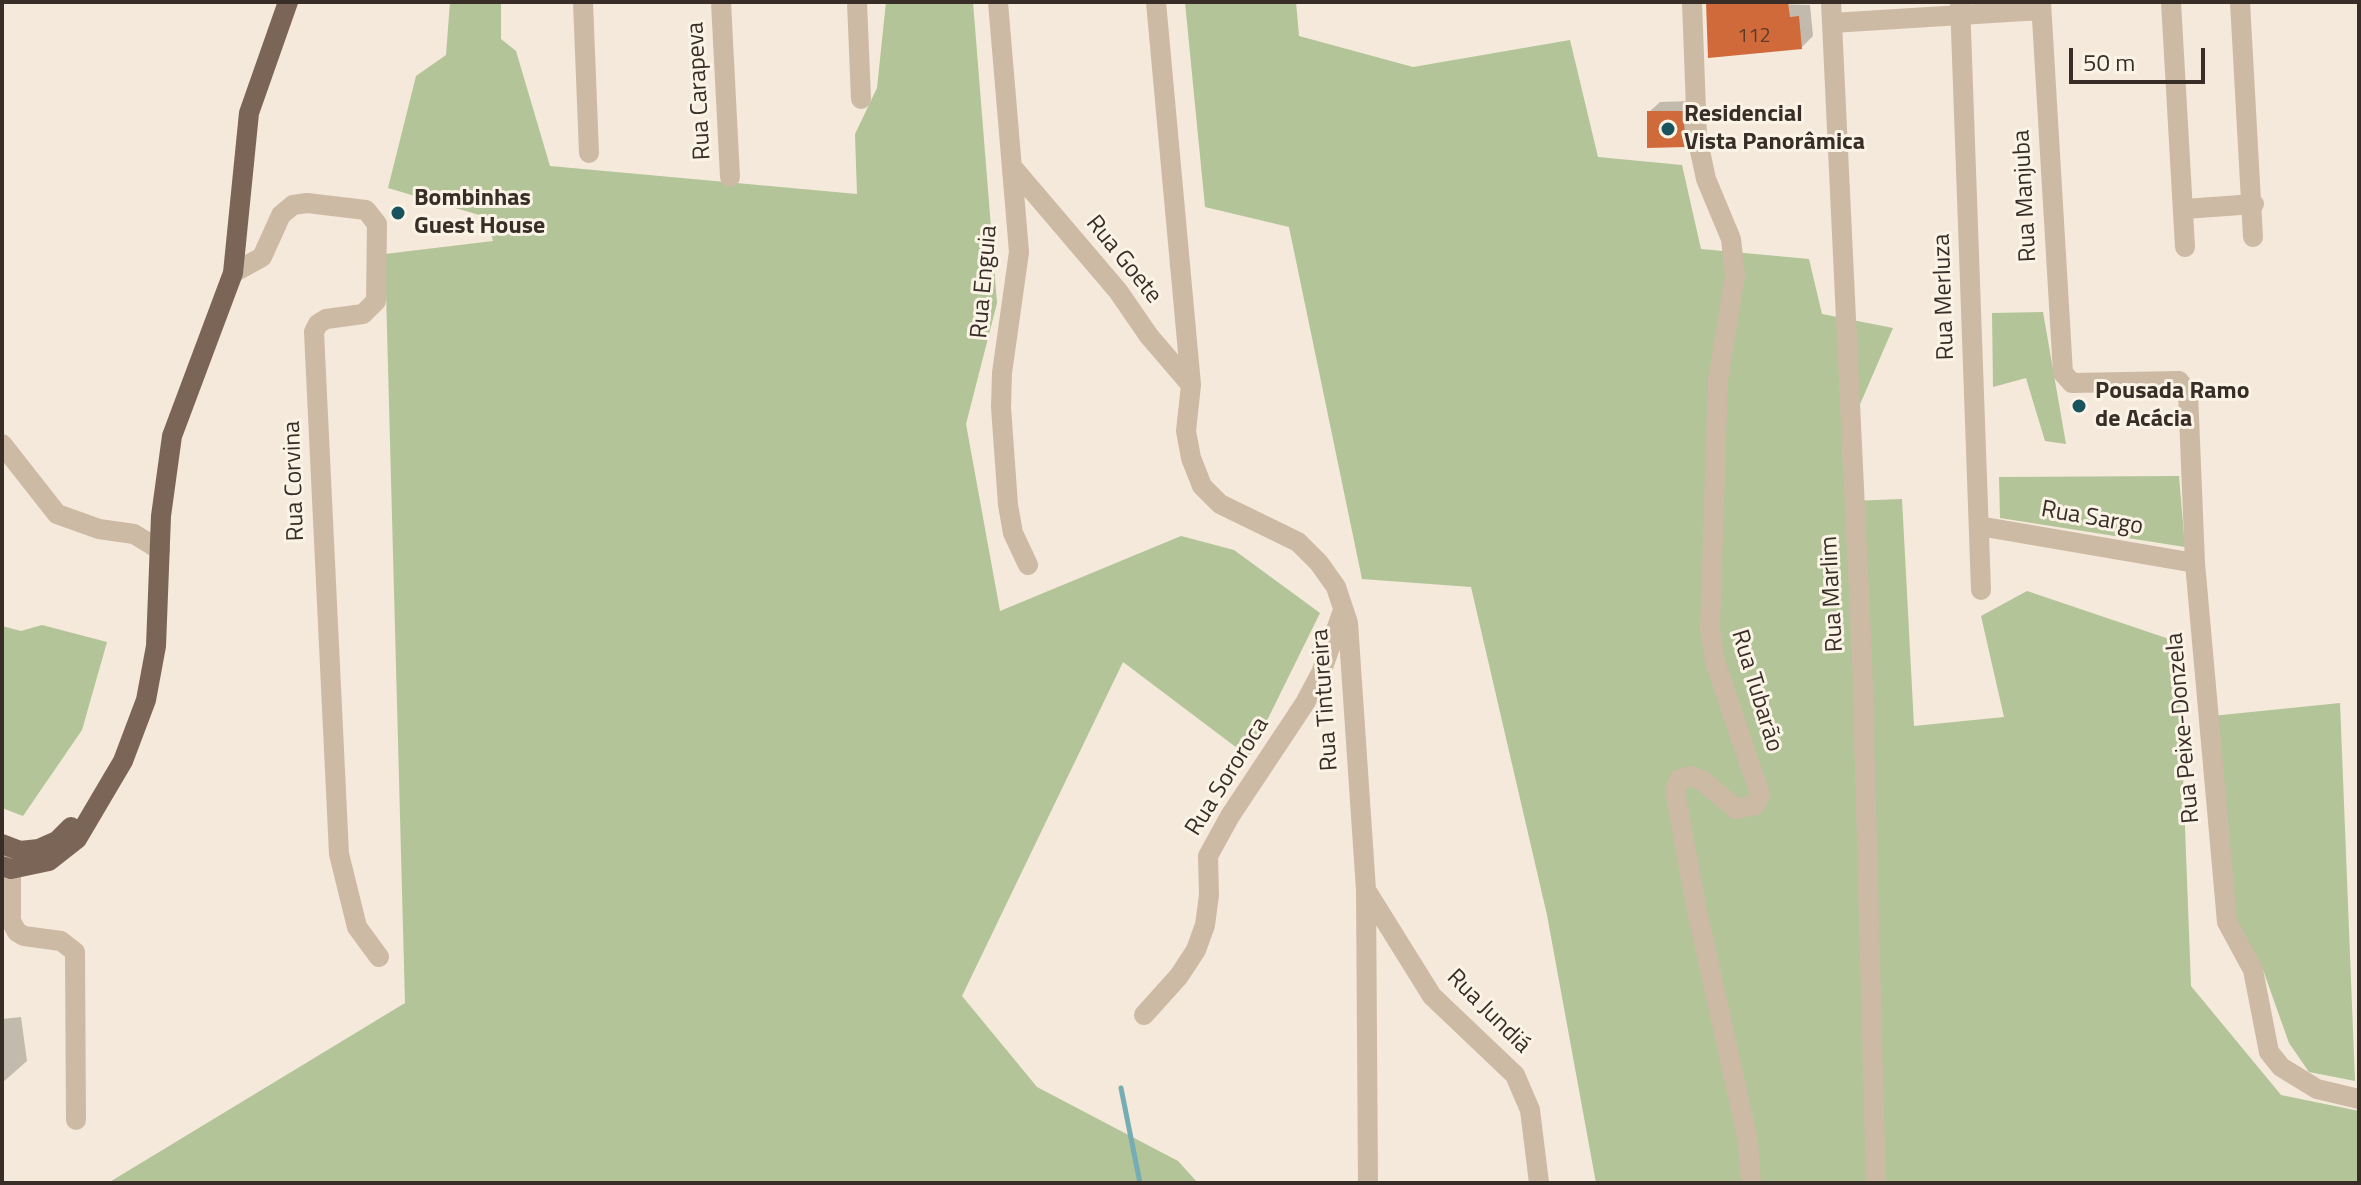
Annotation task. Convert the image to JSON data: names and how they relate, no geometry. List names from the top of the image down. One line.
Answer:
{"streets":{"street":["Rua Carapeva","Rua Manjuba","Rua Goete","Rua Enguia","Rua Merluza","Rua Corvina","Rua Sargo","Rua Marlim","Rua Tubarão","Rua Tintureira","Rua Peixe-Donzela","Rua Sororoca","Rua Jundiá"]},"crossings":[["Rua Manjuba","Rua Peixe-Donzela"],["Rua Goete","Rua Enguia"],["Rua Goete","Rua Tintureira"],["Rua Merluza","Rua Sargo"],["Rua Sargo","Rua Peixe-Donzela"],["Rua Tintureira","Rua Sororoca"],["Rua Tintureira","Rua Jundiá"]],"places":["Residencial Vista Panorâmica","Bombinhas Guest House","Pousada Ramo de Acácia"],"house_numbers":["112"],"scale_bar":"50 m"}
